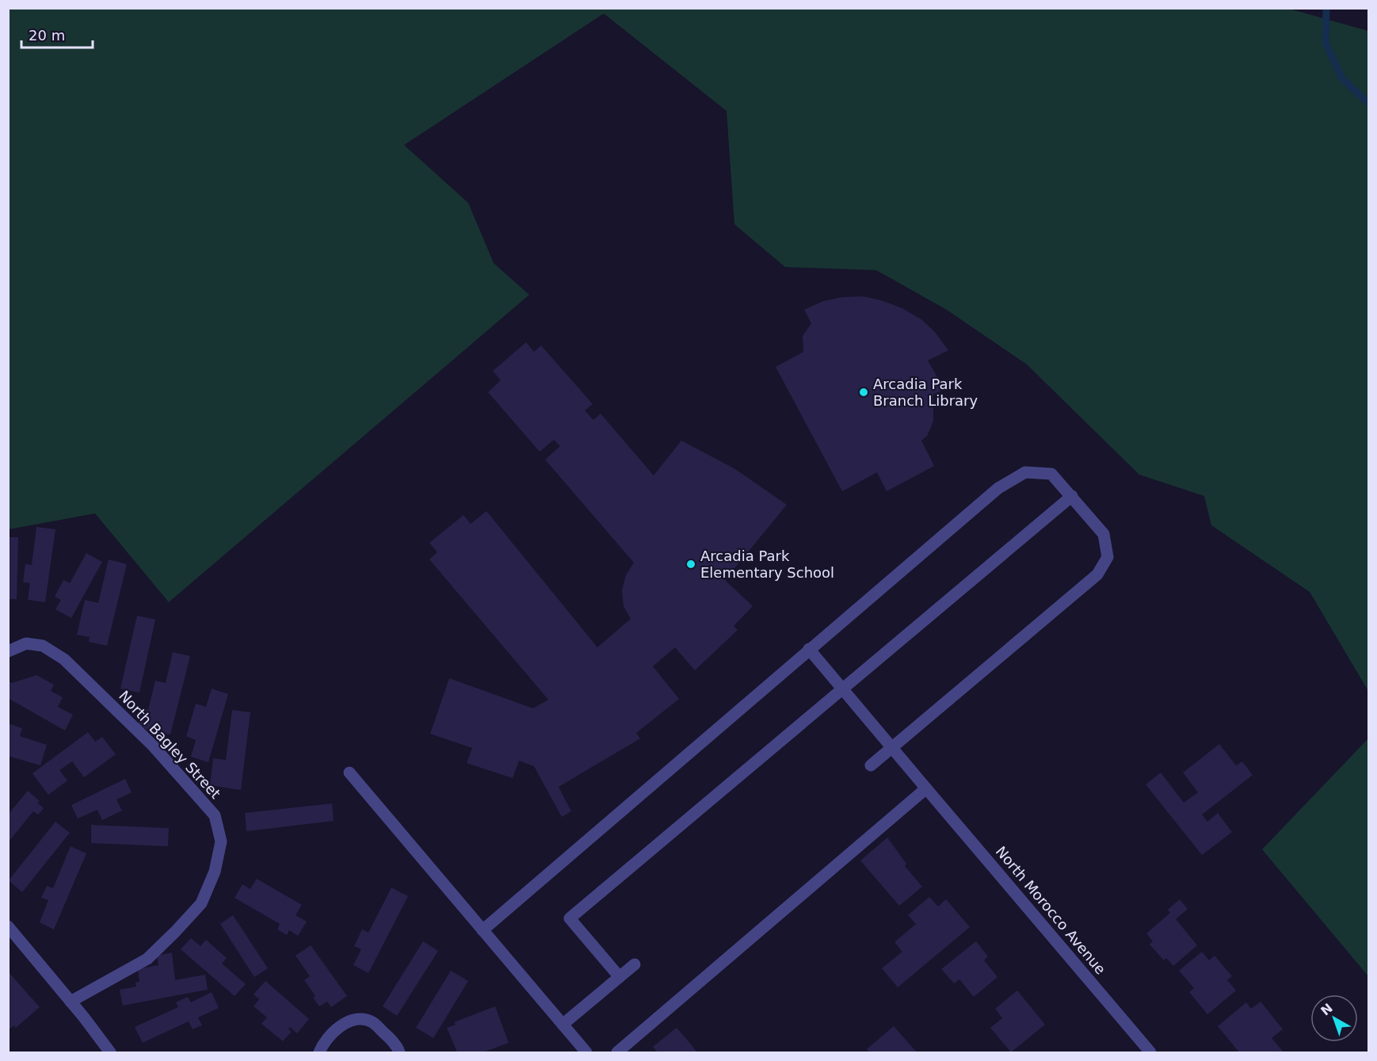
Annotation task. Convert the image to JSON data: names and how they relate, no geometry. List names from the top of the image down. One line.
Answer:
{"streets":{"street":["North Bagley Street","North Morocco Avenue"]},"places":["Arcadia Park Branch Library","Arcadia Park Elementary School"],"scale_bar":"20 m","north":"top left"}
